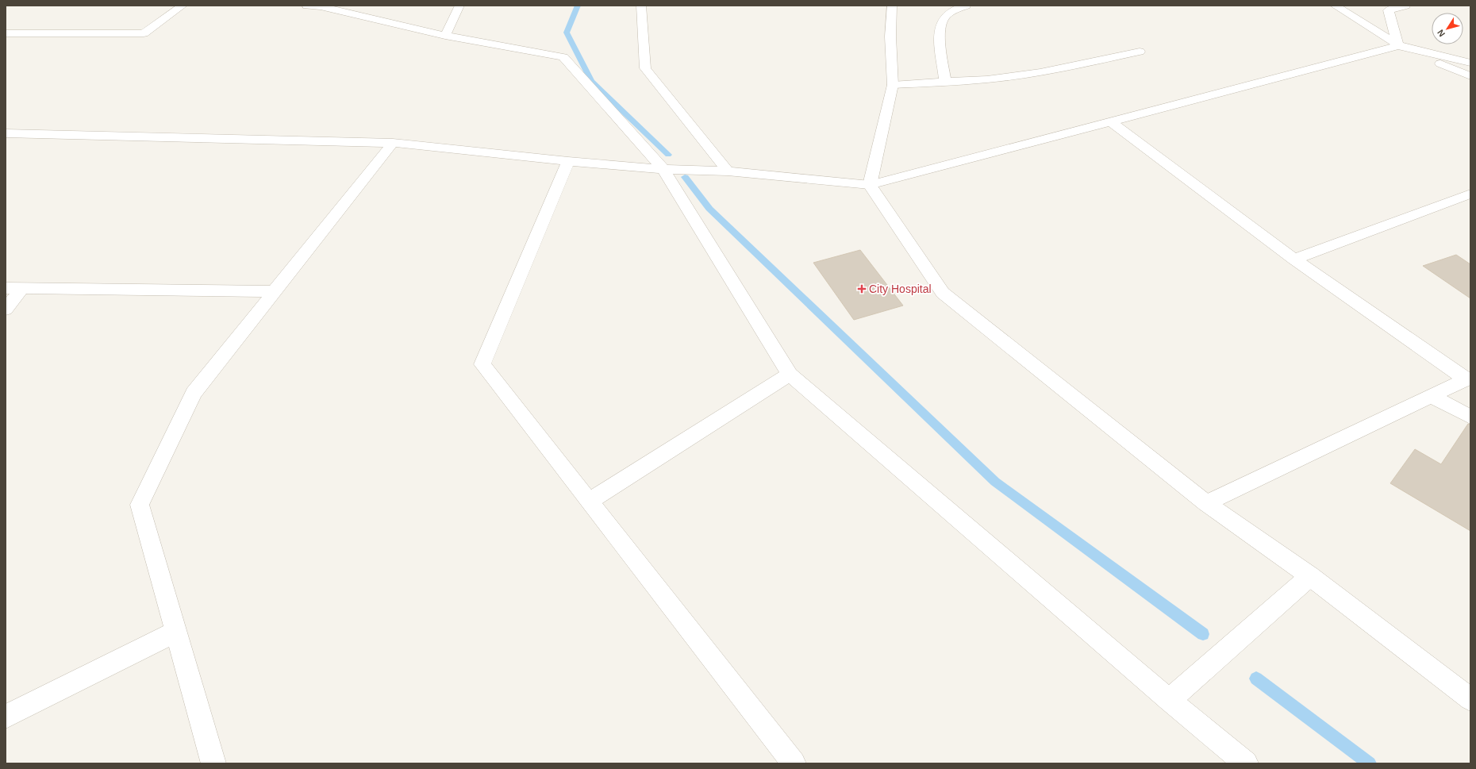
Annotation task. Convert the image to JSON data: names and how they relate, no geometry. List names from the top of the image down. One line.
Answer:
{"places":{"health":["City Hospital"]},"north":"bottom left"}
